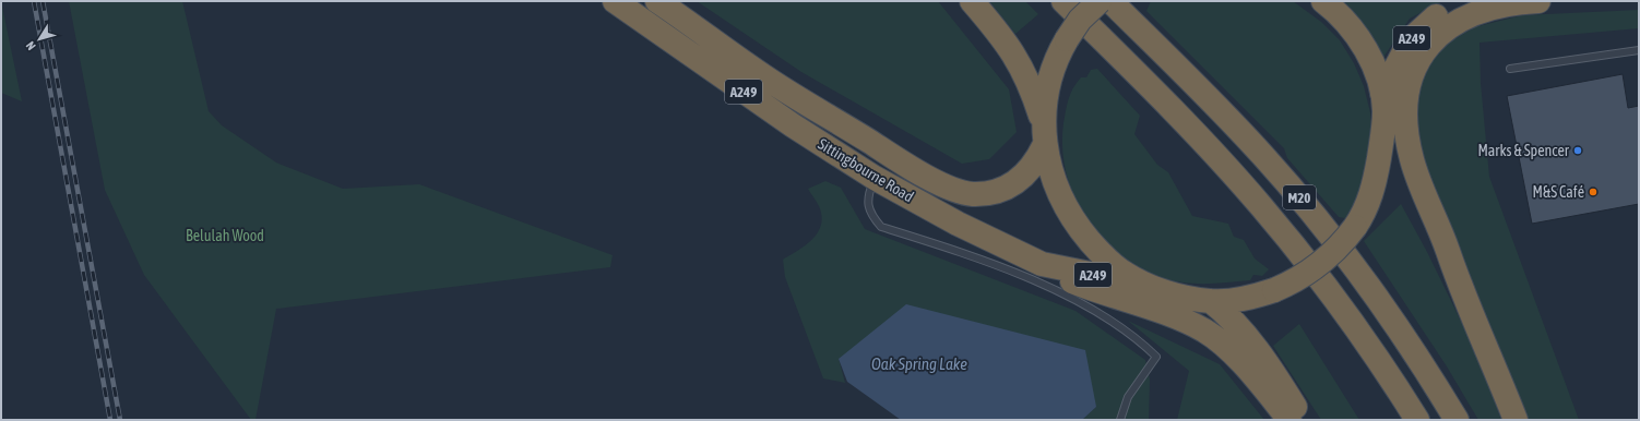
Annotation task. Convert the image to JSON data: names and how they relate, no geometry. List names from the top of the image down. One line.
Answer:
{"streets":{"highway":["A249","Sittingbourne Road","M20"]},"water":["Oak Spring Lake"],"parks":["Belulah Wood"],"places":["Marks & Spencer","M&S Café"],"north":"bottom left"}
